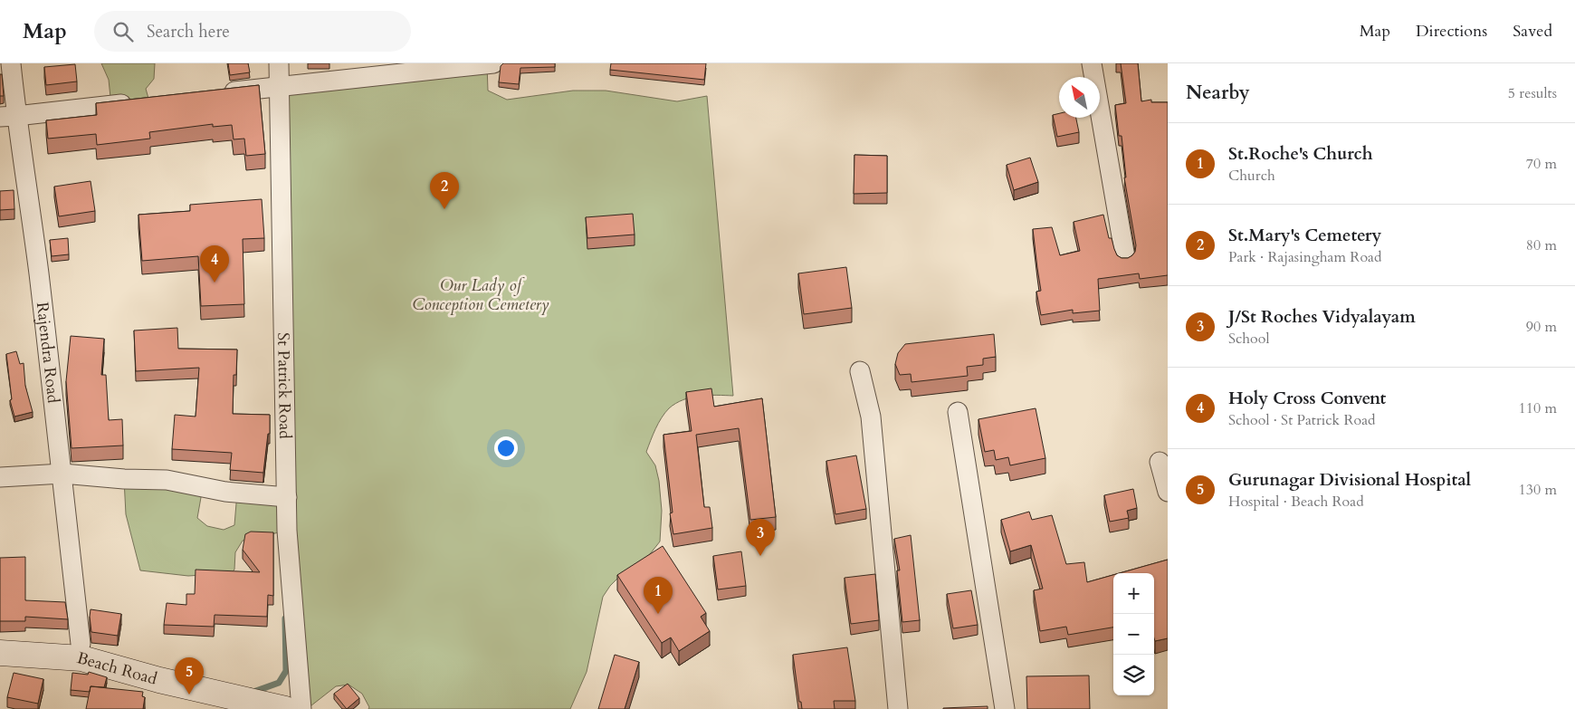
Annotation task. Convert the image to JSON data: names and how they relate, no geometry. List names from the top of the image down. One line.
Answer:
{"streets":{"main road":["Beach Road"],"street":["Rajendra Road","St Patrick Road"]},"parks":["Our Lady of Conception Cemetery"],"north":"top left","page":{"header":"Map","search":"Search here","nav":["Map","Directions","Saved"],"heading":["Nearby","5 results"],"list":[{"mark":"1","name":"St.Roche's Church","note":"Church","value":"70 m"},{"mark":"2","name":"St.Mary's Cemetery","note":"Park · Rajasingham Road","value":"80 m"},{"mark":"3","name":"J/St Roches Vidyalayam","note":"School","value":"90 m"},{"mark":"4","name":"Holy Cross Convent","note":"School · St Patrick Road","value":"110 m"},{"mark":"5","name":"Gurunagar Divisional Hospital","note":"Hospital · Beach Road","value":"130 m"}],"pins":["2","4","3","1","5"],"map_buttons":["+","−"]}}
